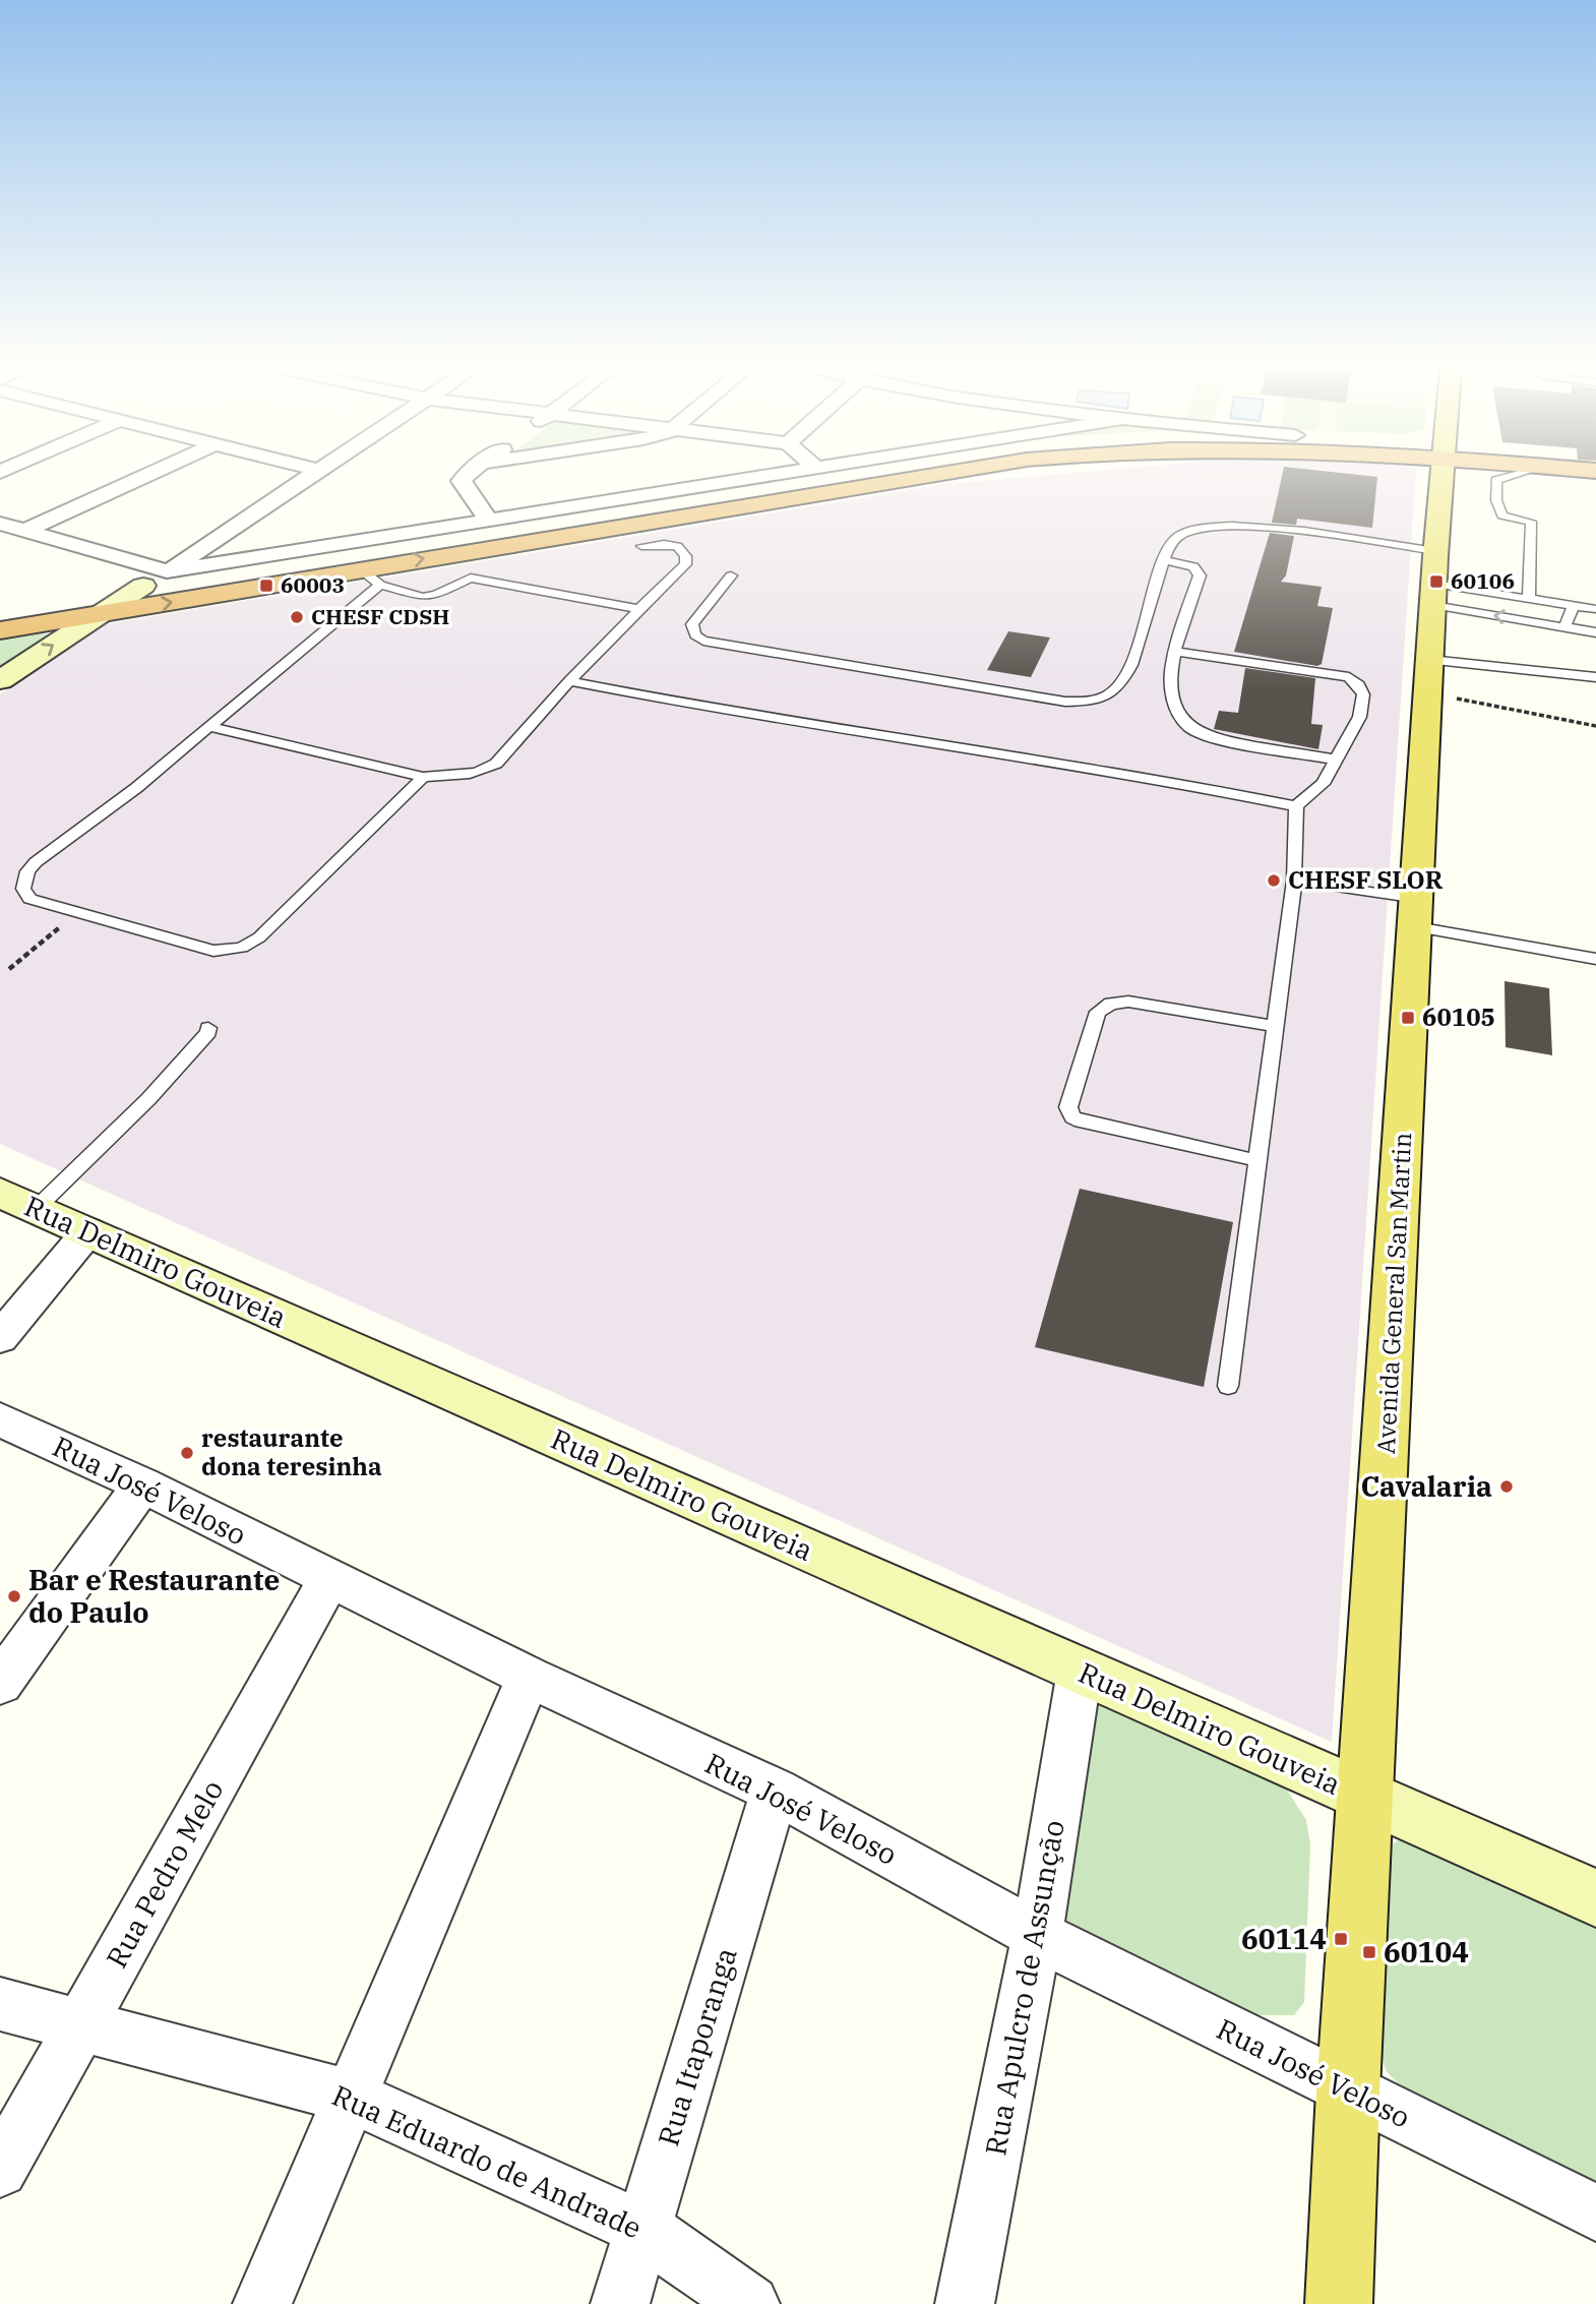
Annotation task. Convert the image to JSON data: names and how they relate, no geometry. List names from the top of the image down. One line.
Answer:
{"streets":{"main road":["Avenida General San Martin"],"street":["Rua Delmiro Gouveia","Rua José Veloso","Rua Pedro Melo","Rua Apulcro de Assunção","Rua Itaporanga","Rua Eduardo de Andrade"]},"crossings":[["Rua Delmiro Gouveia","Avenida General San Martin"],["Rua Delmiro Gouveia","Rua Apulcro de Assunção"],["Avenida General San Martin","Rua José Veloso"],["Rua José Veloso","Rua Pedro Melo"],["Rua José Veloso","Rua Apulcro de Assunção"],["Rua José Veloso","Rua Itaporanga"],["Rua Pedro Melo","Rua Eduardo de Andrade"],["Rua Itaporanga","Rua Eduardo de Andrade"]],"places":{"transit":["60106","60003","60105","60114","60104"],"other":["CHESF CDSH","CHESF SLOR","restaurante dona teresinha","Cavalaria","Bar e Restaurante do Paulo"]}}
